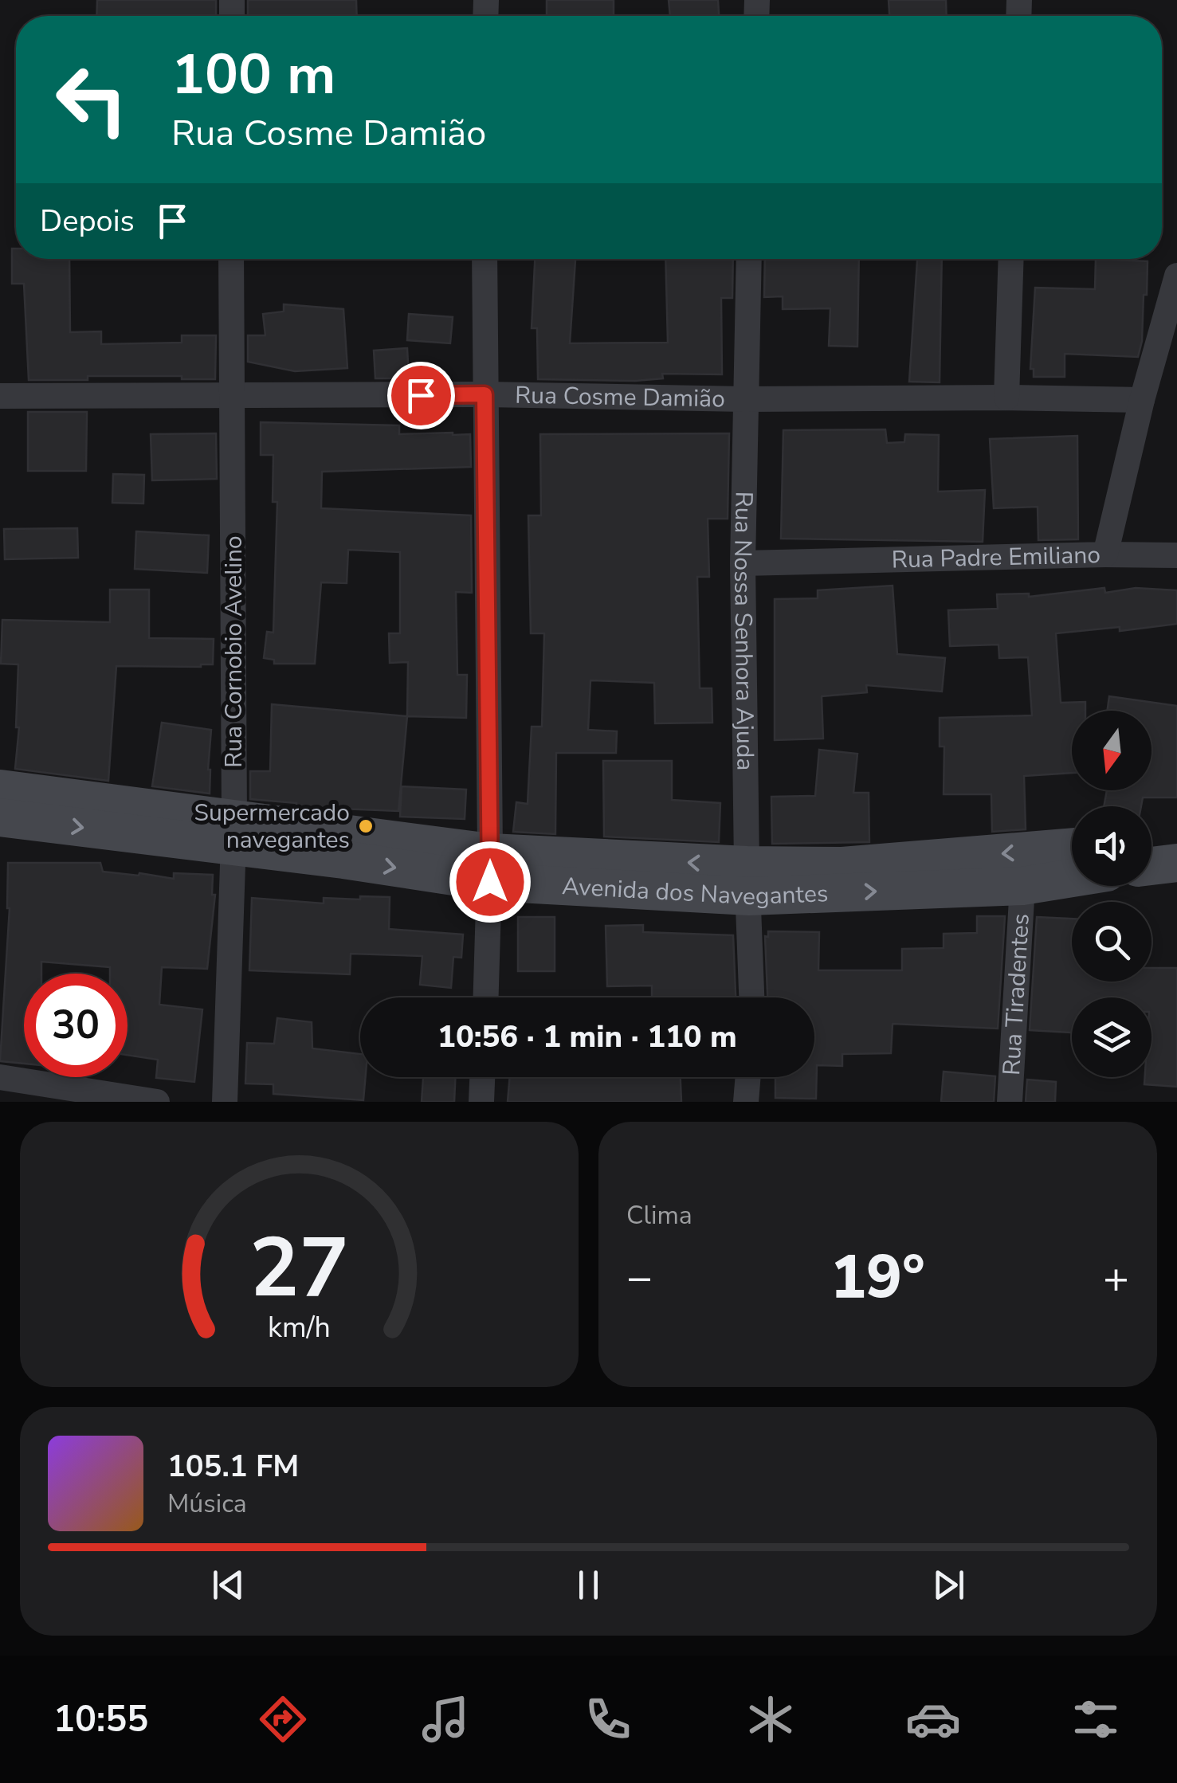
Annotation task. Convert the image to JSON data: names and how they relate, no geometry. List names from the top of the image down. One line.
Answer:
{"streets":{"main road":["Avenida dos Navegantes"],"street":["Rua Cosme Damião","Rua Padre Emiliano","Rua Nossa Senhora Ajuda","Rua Cornobio Avelino","Rua Tiradentes"]},"crossings":[["Rua Cosme Damião","Rua Padre Emiliano"],["Rua Cosme Damião","Rua Nossa Senhora Ajuda"],["Rua Cosme Damião","Rua Cornobio Avelino"],["Rua Padre Emiliano","Rua Nossa Senhora Ajuda"],["Rua Nossa Senhora Ajuda","Avenida dos Navegantes"],["Rua Cornobio Avelino","Avenida dos Navegantes"],["Avenida dos Navegantes","Rua Tiradentes"]],"places":["Supermercado navegantes"],"north":"bottom","page":{"turn":["100 m","Rua Cosme Damião"],"then":"Depois","limit":"30","trip":"10:56 · 1 min · 110 m","tile":"Clima","heat":["−","19°","+"],"song":["105.1 FM","Música"],"tabs":"10:55","gauge":["27","km/h"]}}
